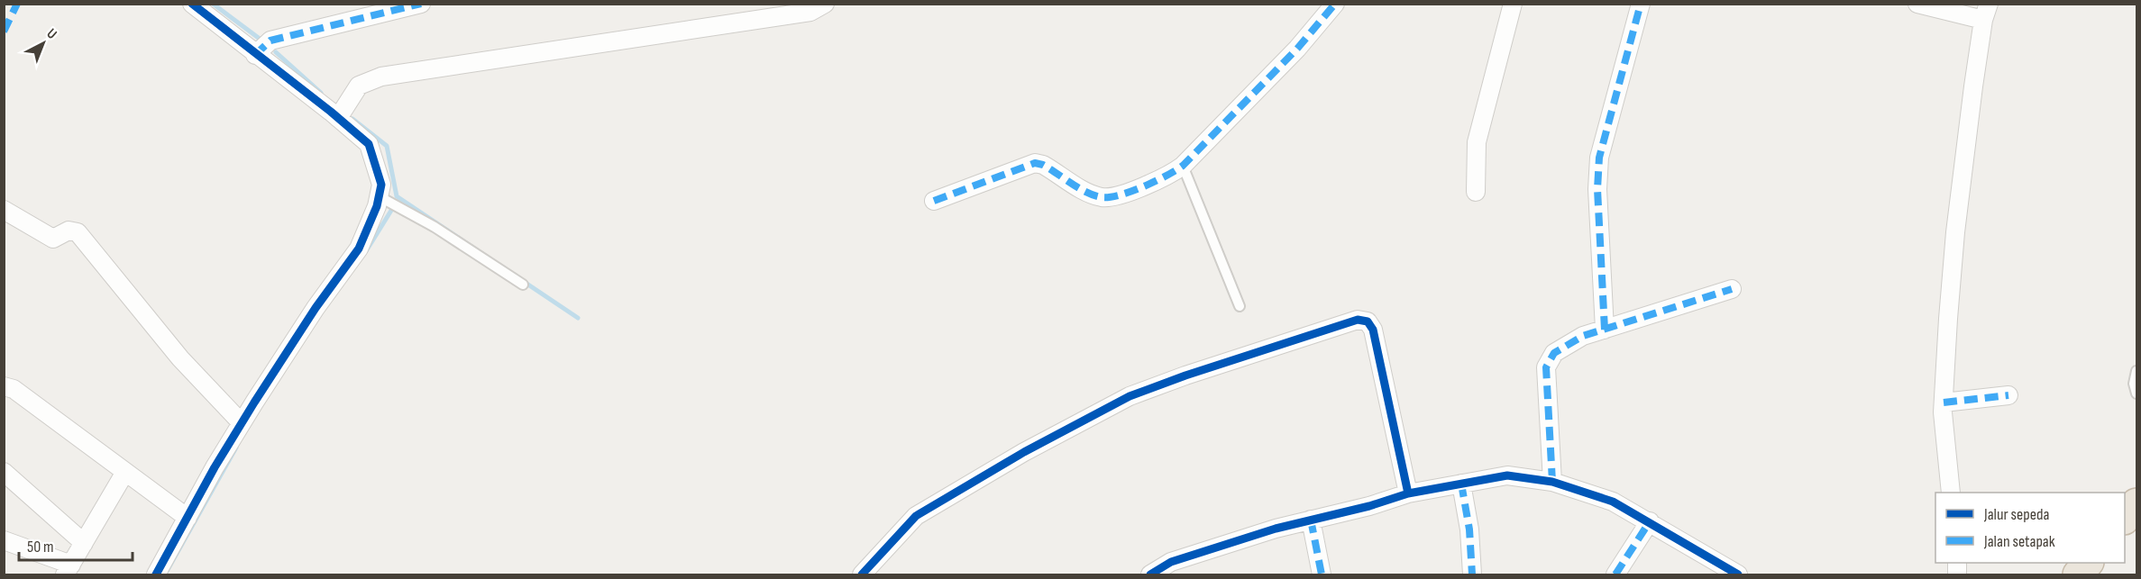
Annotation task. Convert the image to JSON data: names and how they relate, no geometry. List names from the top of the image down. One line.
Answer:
{"legend":["Jalur sepeda","Jalan setapak"],"scale_bar":"50 m","north":"top right"}
